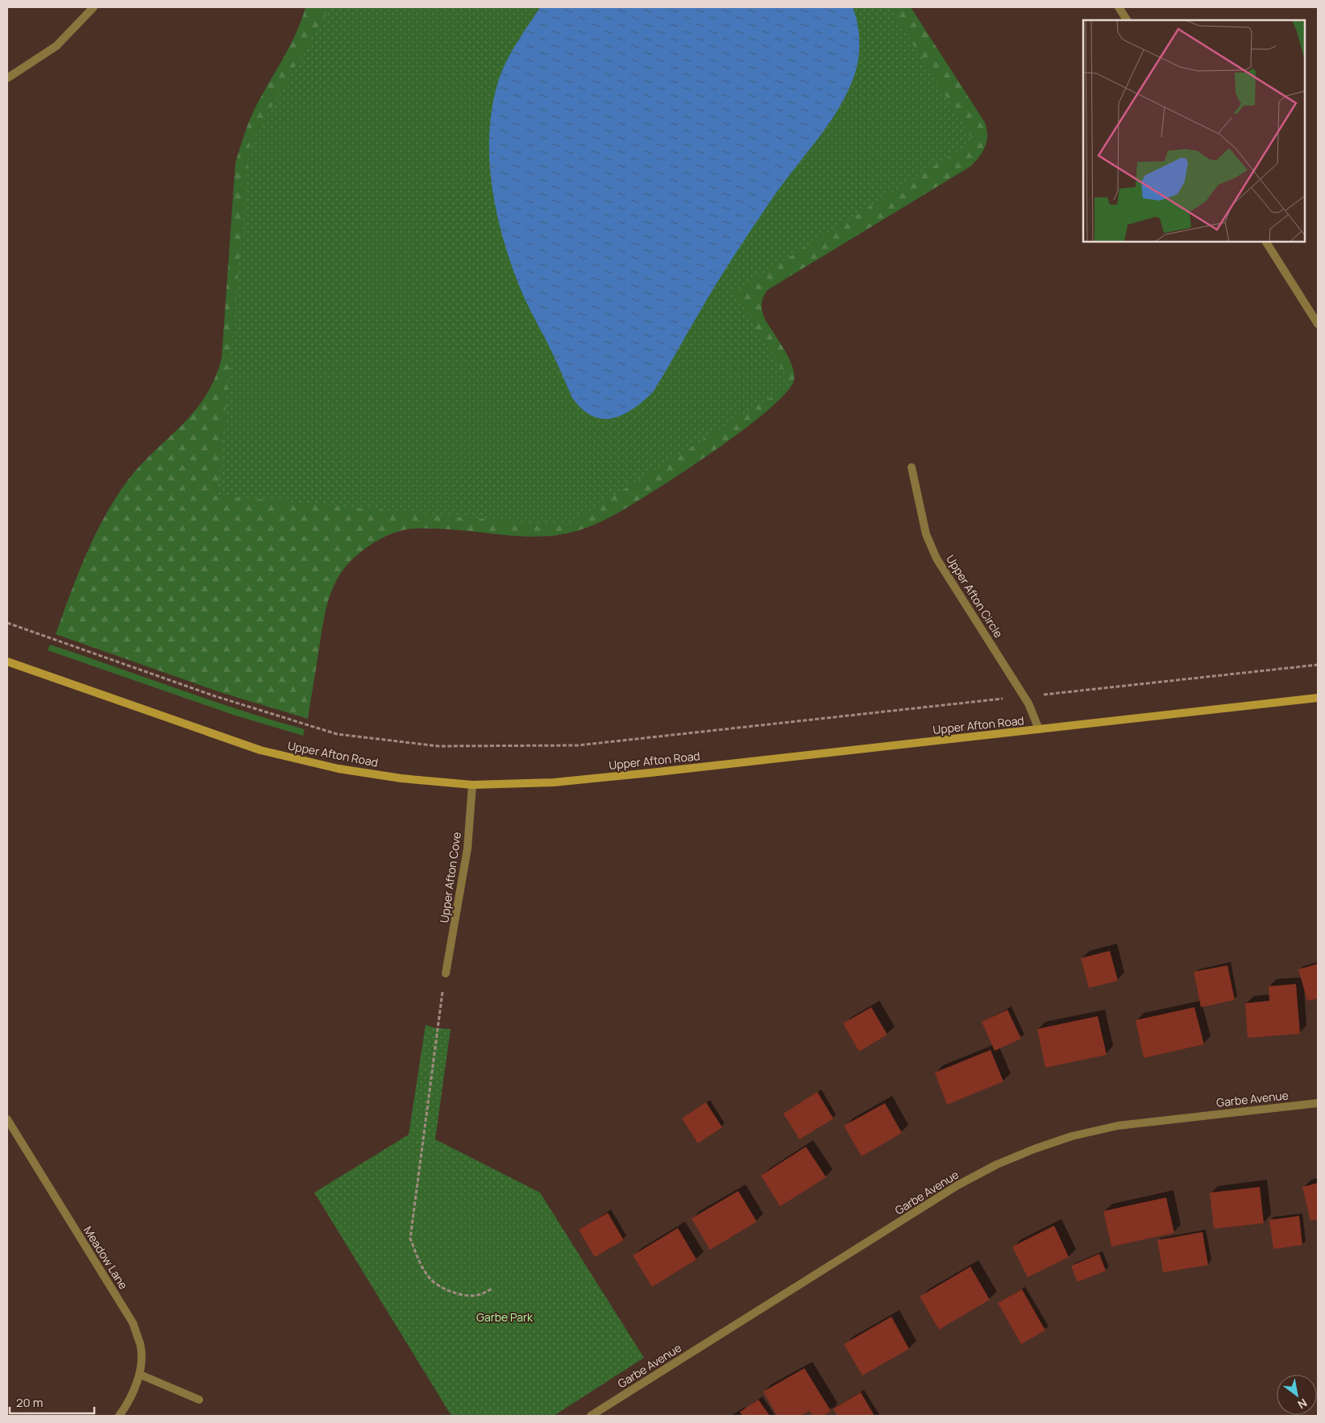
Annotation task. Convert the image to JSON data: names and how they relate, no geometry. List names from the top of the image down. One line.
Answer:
{"streets":{"street":["Upper Afton Circle","Upper Afton Road","Upper Afton Cove","Garbe Avenue","Meadow Lane"]},"crossings":[["Upper Afton Circle","Upper Afton Road"],["Upper Afton Road","Upper Afton Cove"]],"parks":["Garbe Park"],"scale_bar":"20 m","north":"bottom right"}
